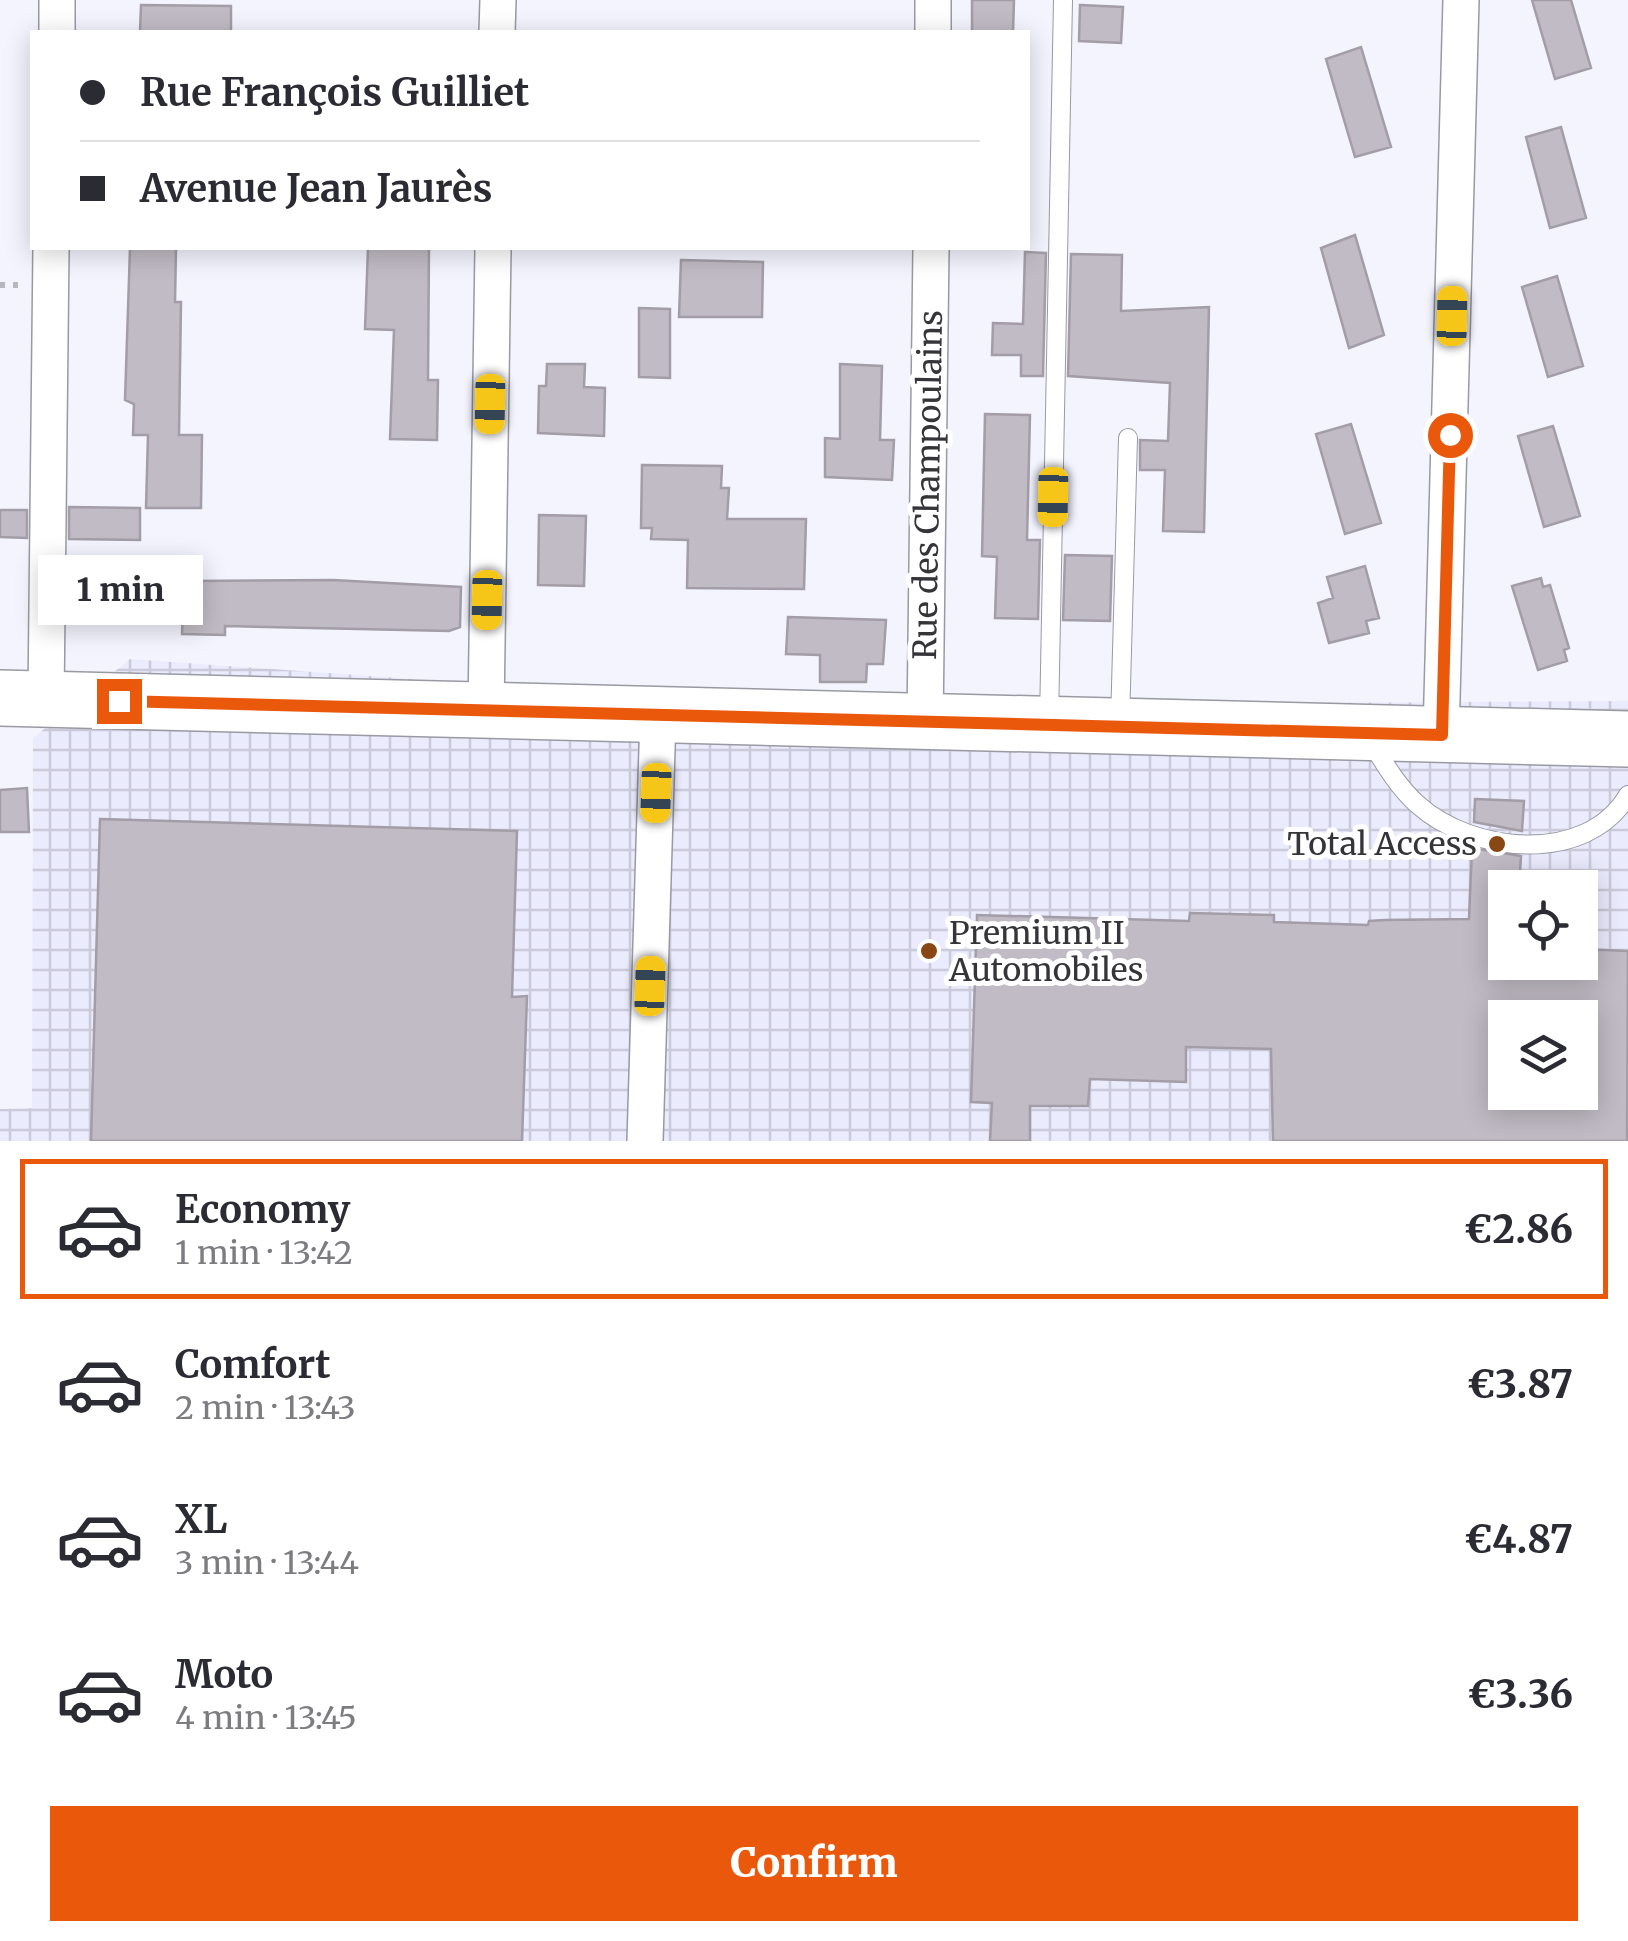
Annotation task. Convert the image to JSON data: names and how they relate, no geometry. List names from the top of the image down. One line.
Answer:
{"streets":{"street":["Rue des Champoulains"]},"places":["Total Access","Premium II Automobiles"],"page":{"banner":["Rue François Guilliet","Avenue Jean Jaurès"],"bubble":"1 min","list":[{"name":"Economy","note":"1 min · 13:42","value":"€2.86"},{"name":"Comfort","note":"2 min · 13:43","value":"€3.87"},{"name":"XL","note":"3 min · 13:44","value":"€4.87"},{"name":"Moto","note":"4 min · 13:45","value":"€3.36"}],"buttons":"Confirm"}}
